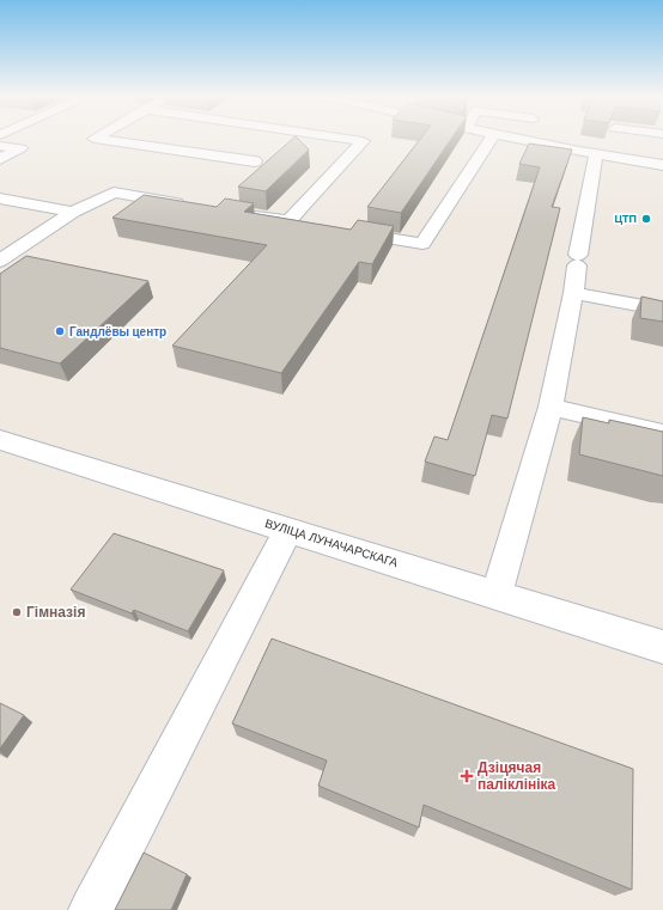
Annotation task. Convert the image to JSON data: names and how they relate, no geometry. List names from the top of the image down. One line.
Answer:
{"streets":{"street":["ВУЛІЦА ЛУНАЧАРСКАГА"]},"places":{"other":["ЦТП","Гандлёвы центр","Гімназія"],"health":["Дзіцячая паліклініка"]}}
